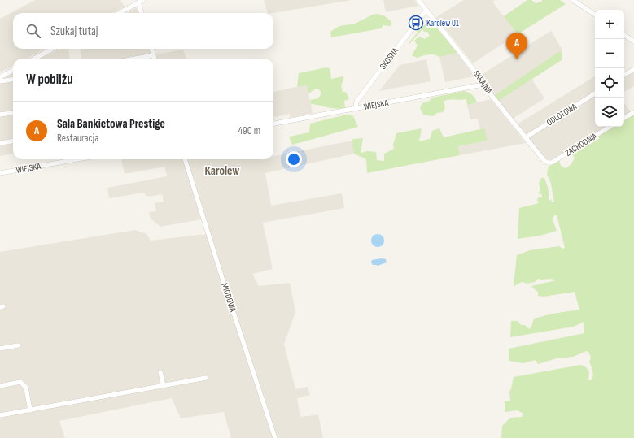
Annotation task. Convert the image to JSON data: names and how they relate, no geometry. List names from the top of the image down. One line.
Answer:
{"streets":{"street":["SKOŚNA","SKRAJNA","WIEJSKA","ODLOTOWA","ZACHODNIA","MIODOWA"]},"crossings":[["SKOŚNA","SKRAJNA"],["SKOŚNA","WIEJSKA"],["SKRAJNA","WIEJSKA"],["SKRAJNA","ODLOTOWA"],["SKRAJNA","ZACHODNIA"]],"districts":["Karolew"],"places":{"bus stop":["Karolew 01"]},"page":{"map_buttons":["+","−"],"search":"Szukaj tutaj","pins":"A","heading":"W pobliżu","list":[{"mark":"A","name":"Sala Bankietowa Prestige","note":"Restauracja","value":"490 m"}]}}
